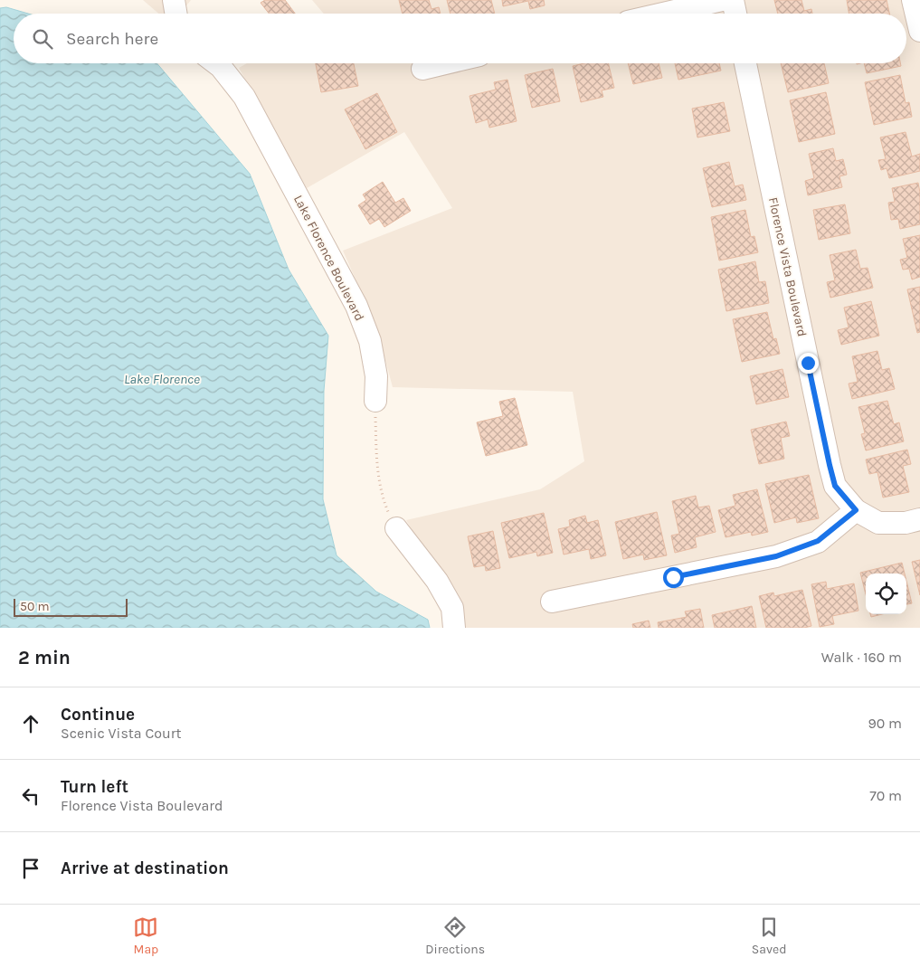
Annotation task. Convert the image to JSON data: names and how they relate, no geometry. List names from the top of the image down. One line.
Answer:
{"streets":{"street":["Lake Florence Boulevard","Florence Vista Boulevard"]},"water":["Lake Florence"],"scale_bar":"50 m","page":{"search":"Search here","scale":"50 m","heading":["2 min","Walk · 160 m"],"list":[["Continue","Scenic Vista Court","90 m"],["Turn left","Florence Vista Boulevard","70 m"],"Arrive at destination"],"nav":["Map","Directions","Saved"]}}
